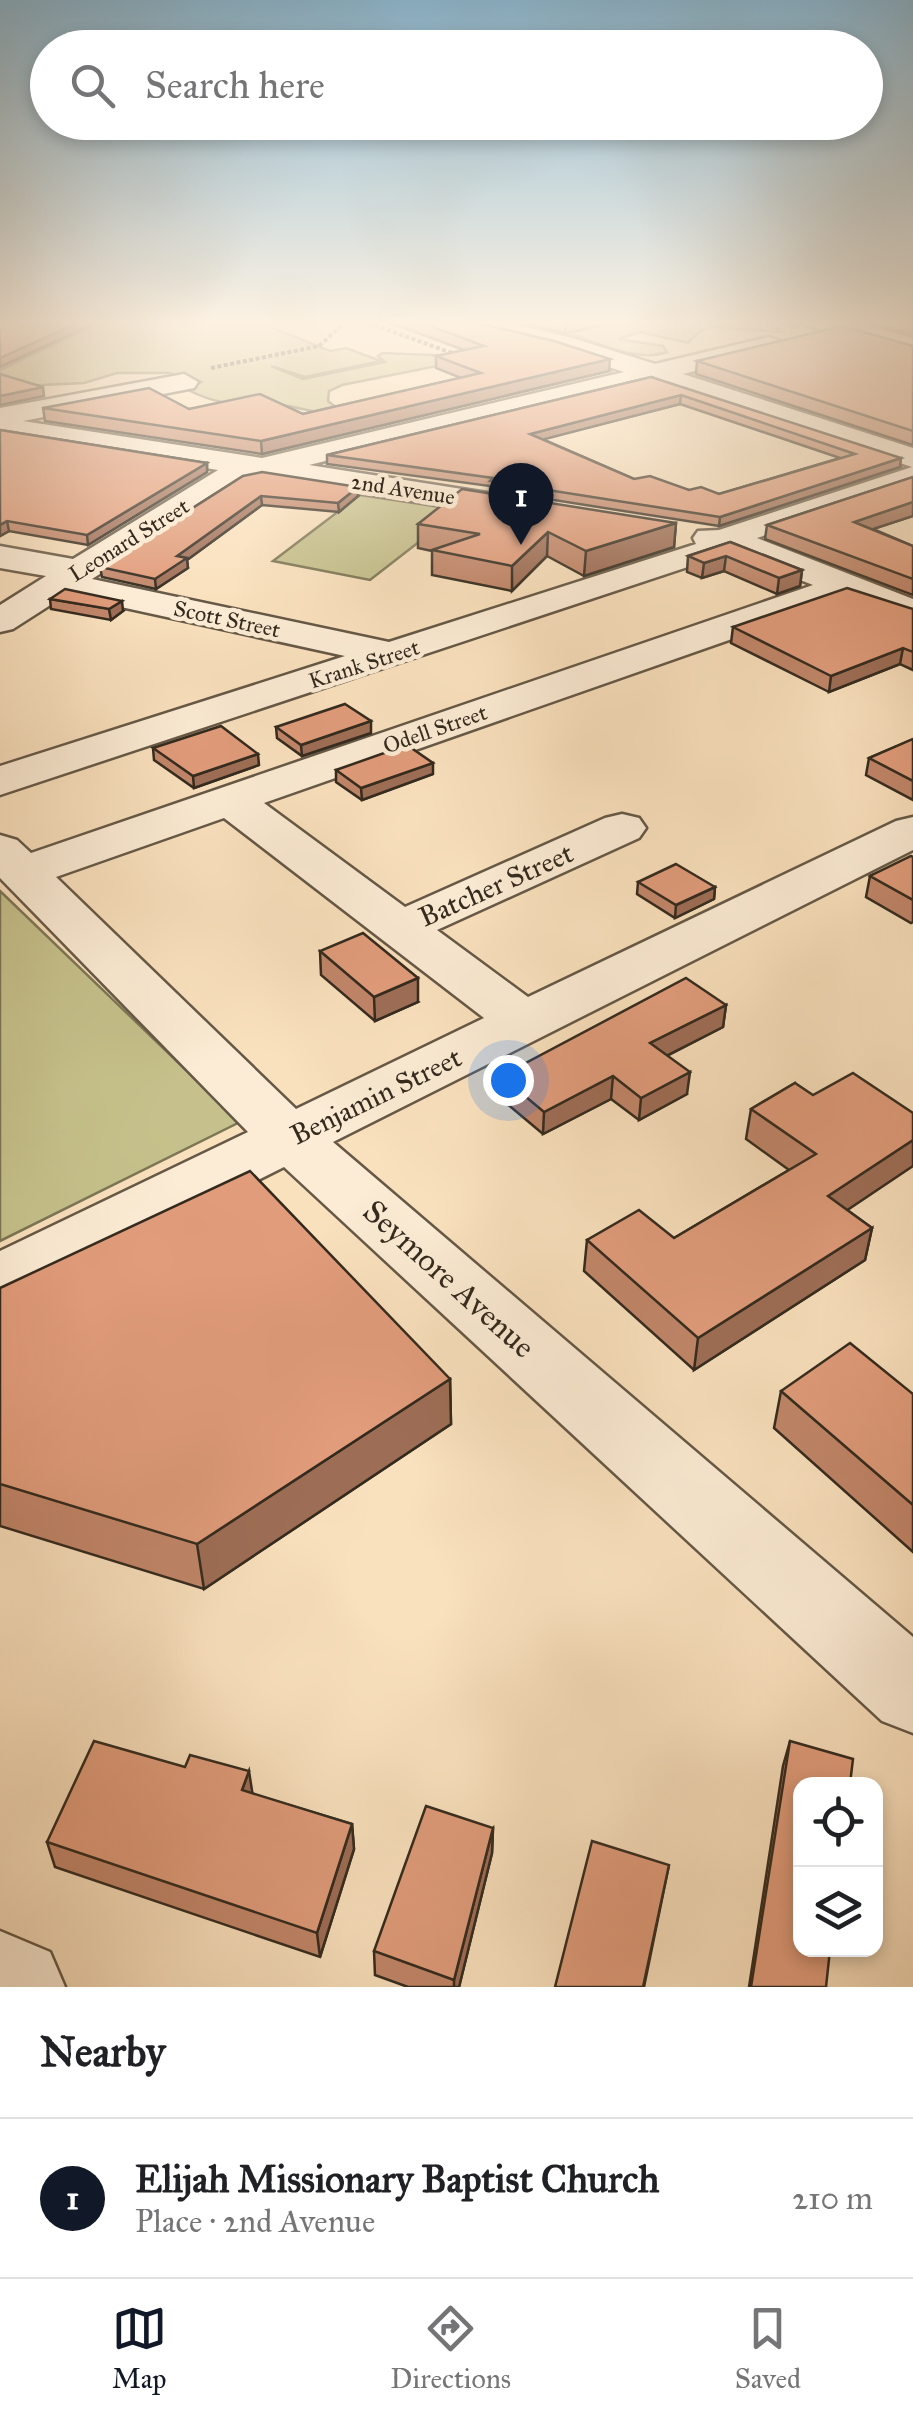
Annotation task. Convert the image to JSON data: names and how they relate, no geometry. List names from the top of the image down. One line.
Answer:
{"streets":{"street":["2nd Avenue","Leonard Street","Scott Street","Krank Street","Odell Street","Batcher Street","Benjamin Street","Seymore Avenue"]},"crossings":[["2nd Avenue","Leonard Street"],["Leonard Street","Scott Street"],["Scott Street","Krank Street"],["Odell Street","Batcher Street"],["Odell Street","Seymore Avenue"],["Benjamin Street","Seymore Avenue"]],"page":{"search":"Search here","pins":"1","heading":"Nearby","list":[{"mark":"1","name":"Elijah Missionary Baptist Church","note":"Place · 2nd Avenue","value":"210 m"}],"nav":["Map","Directions","Saved"]}}
